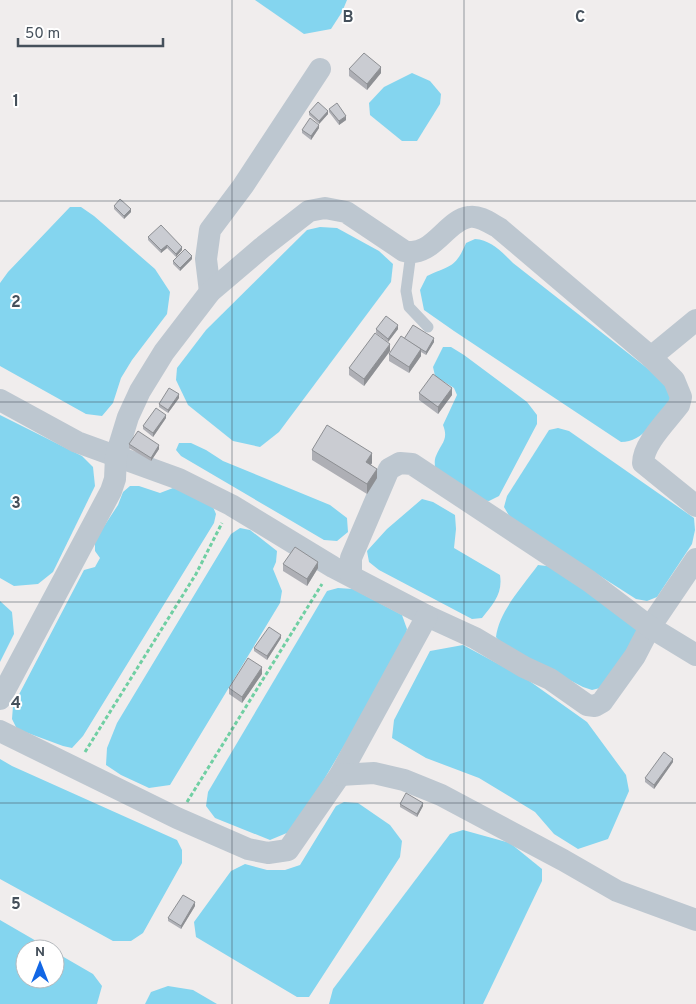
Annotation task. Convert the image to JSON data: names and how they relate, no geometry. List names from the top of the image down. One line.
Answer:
{"scale_bar":"50 m","north":"top","grid":{"columns":["B","C"],"rows":["1","2","3","4","5"]}}
